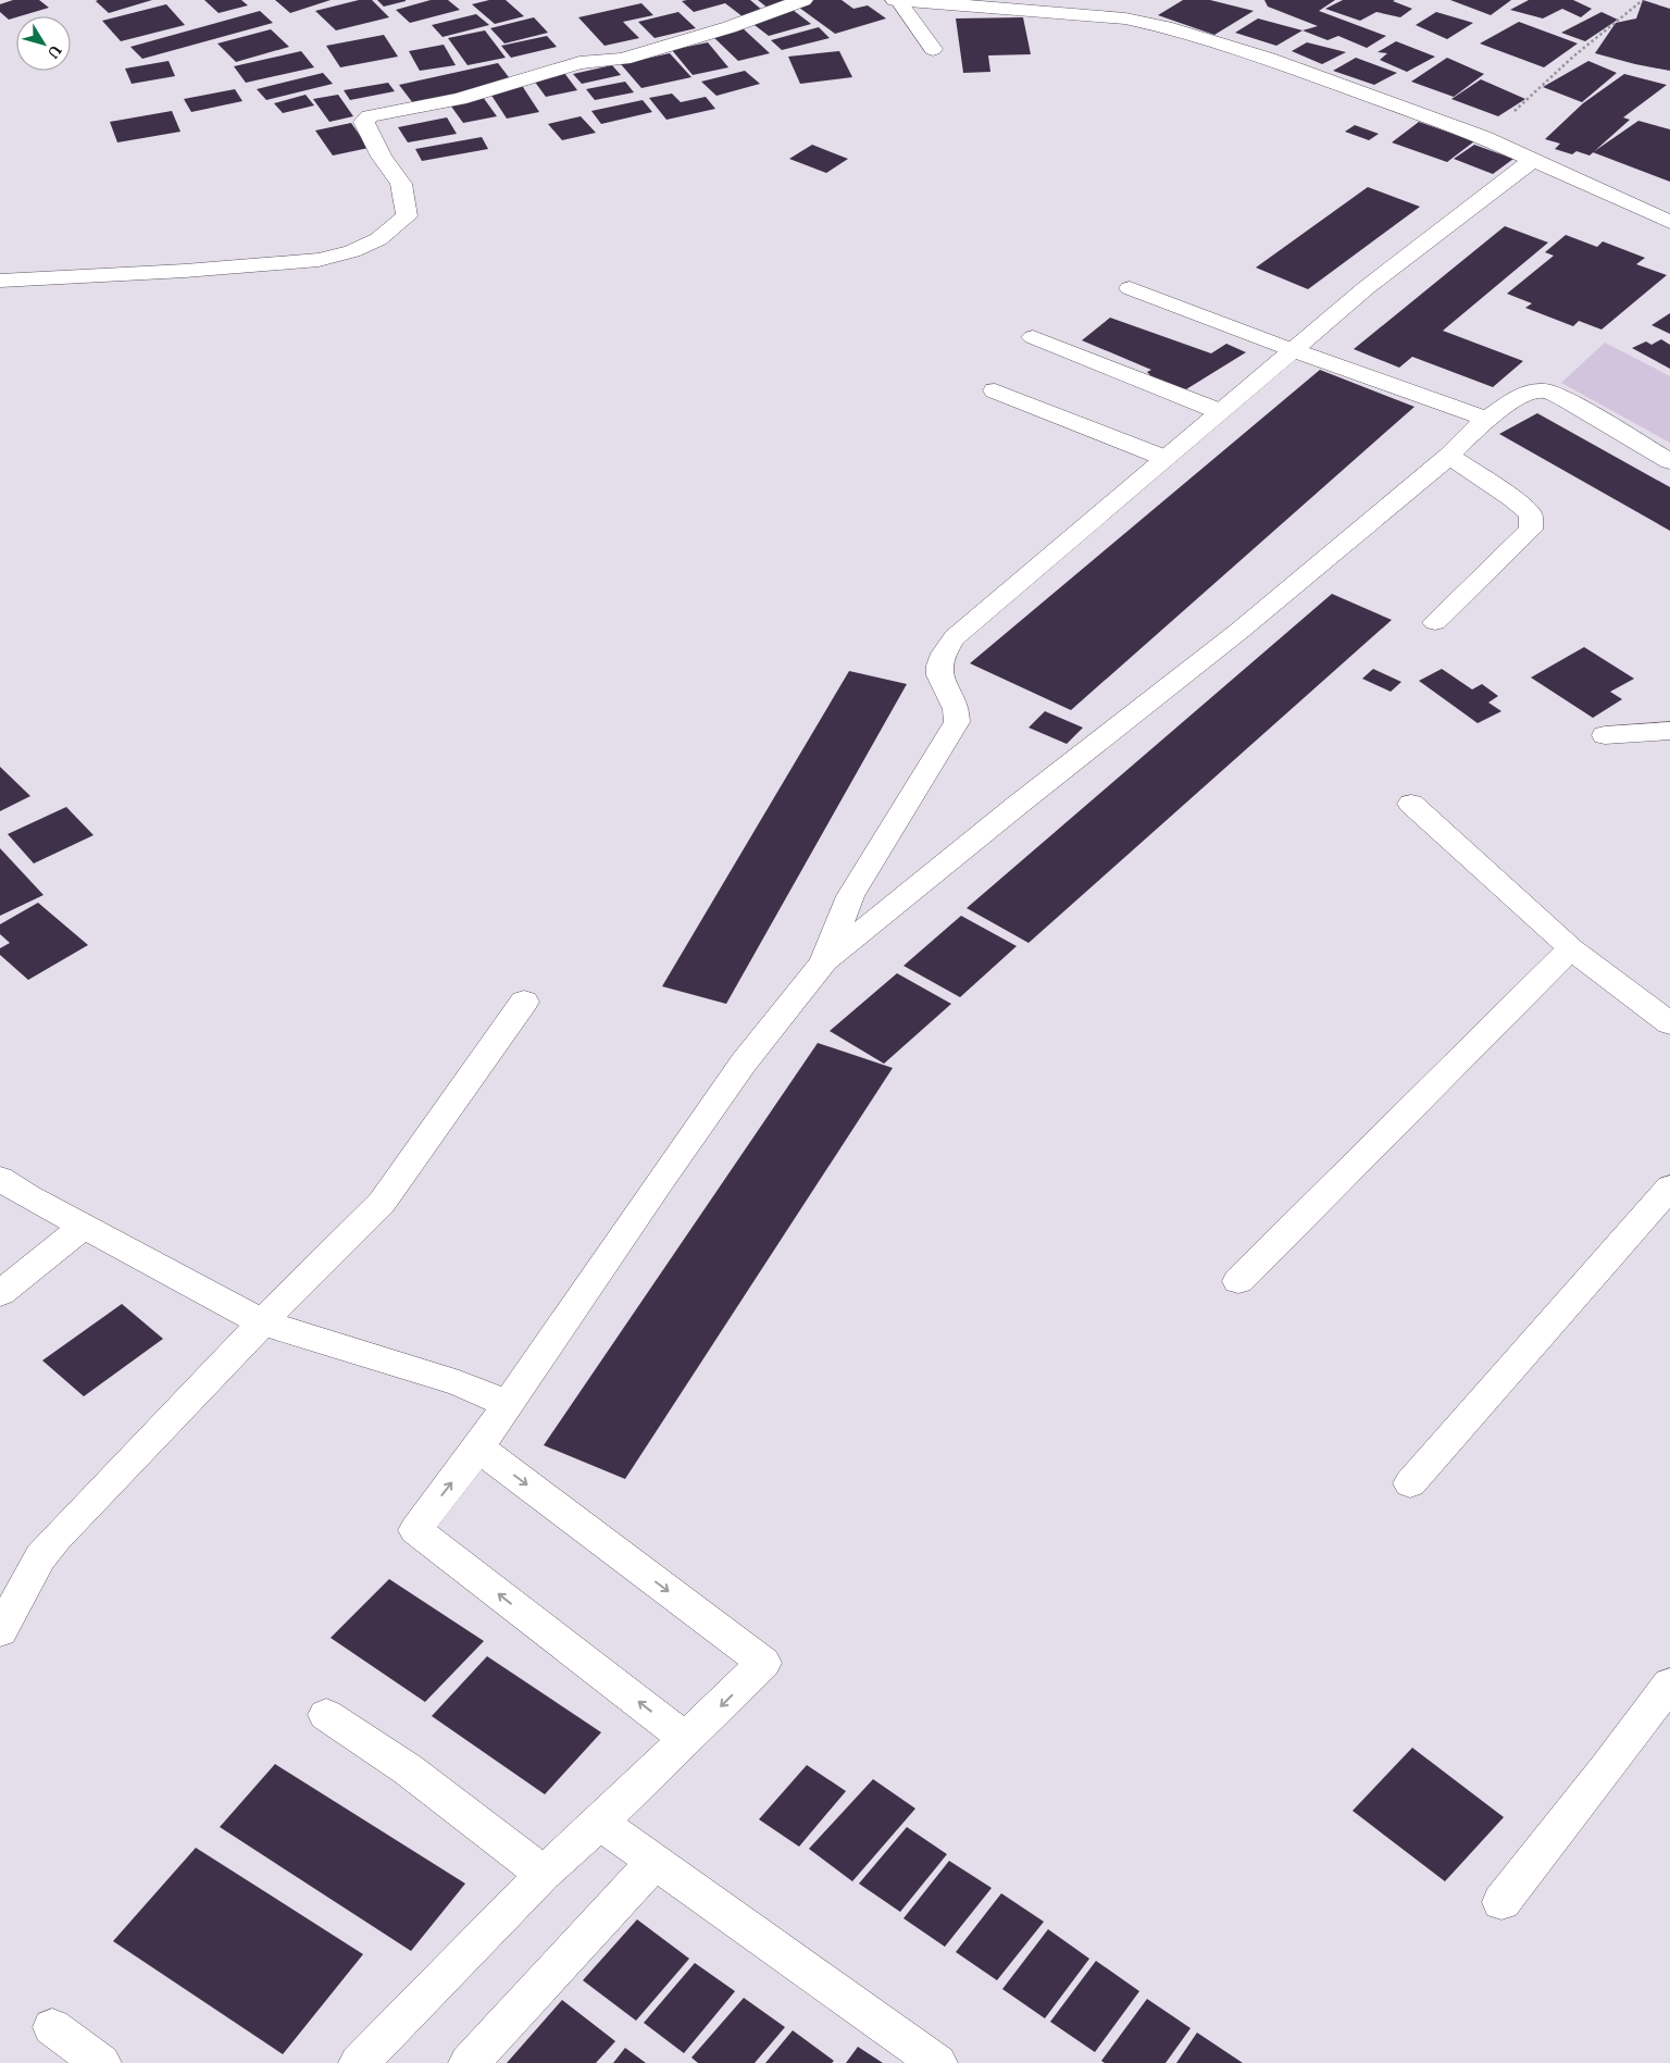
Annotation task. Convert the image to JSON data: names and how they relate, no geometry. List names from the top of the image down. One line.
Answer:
{"north":"bottom right"}
